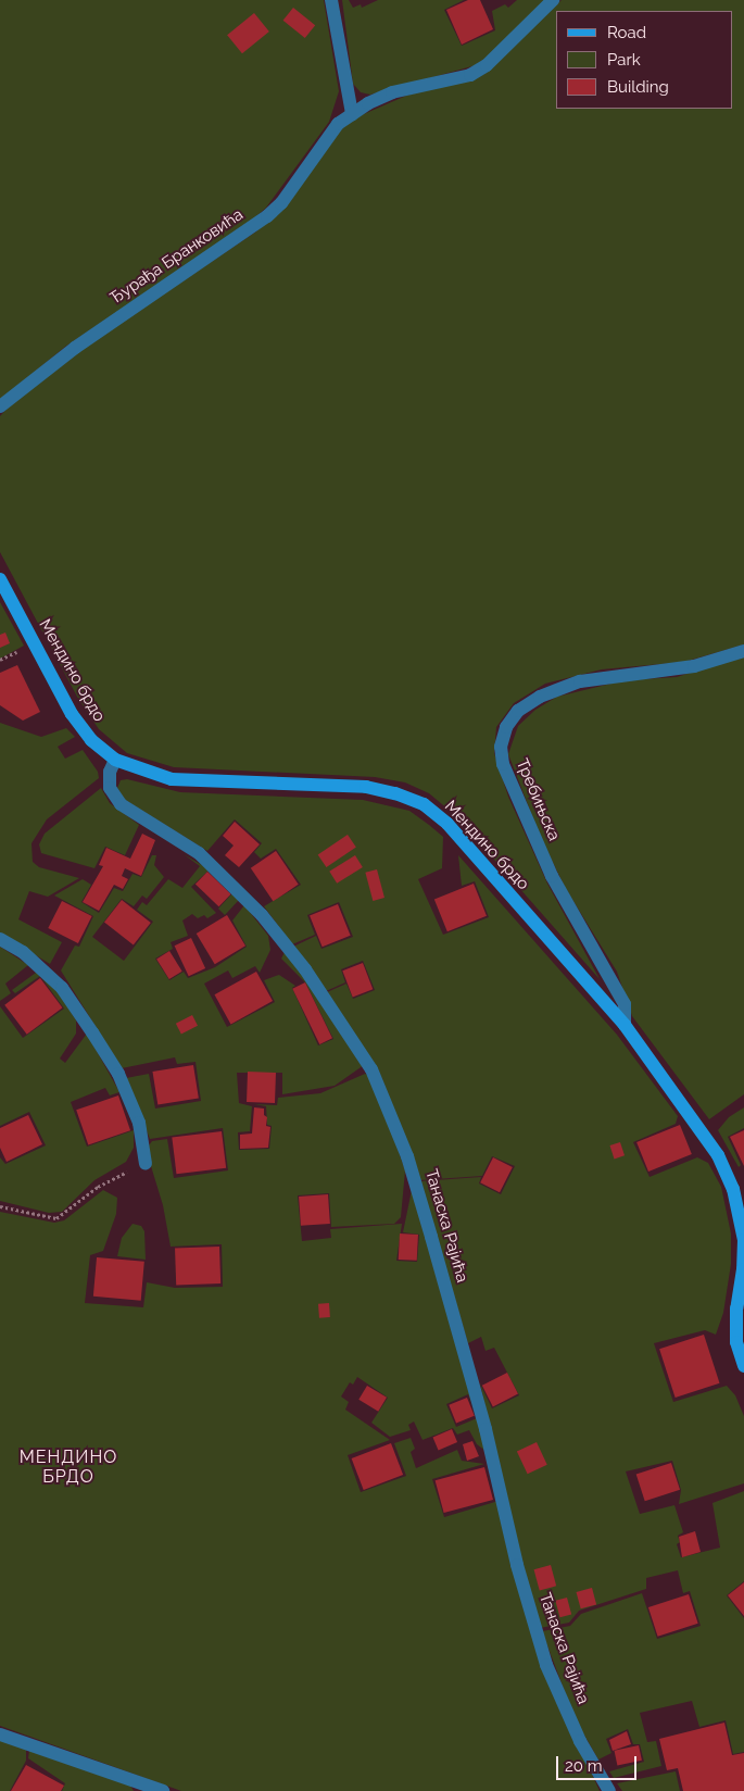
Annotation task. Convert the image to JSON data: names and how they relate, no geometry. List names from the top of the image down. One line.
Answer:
{"streets":{"street":["Ђурађа Бранковића","Мендино брдо","Требињска","Танаска Рајића"]},"crossings":[["Мендино брдо","Требињска"],["Мендино брдо","Танаска Рајића"]],"districts":["МЕНДИНО БРДО"],"legend":["Road","Park","Building"],"scale_bar":"20 m"}
